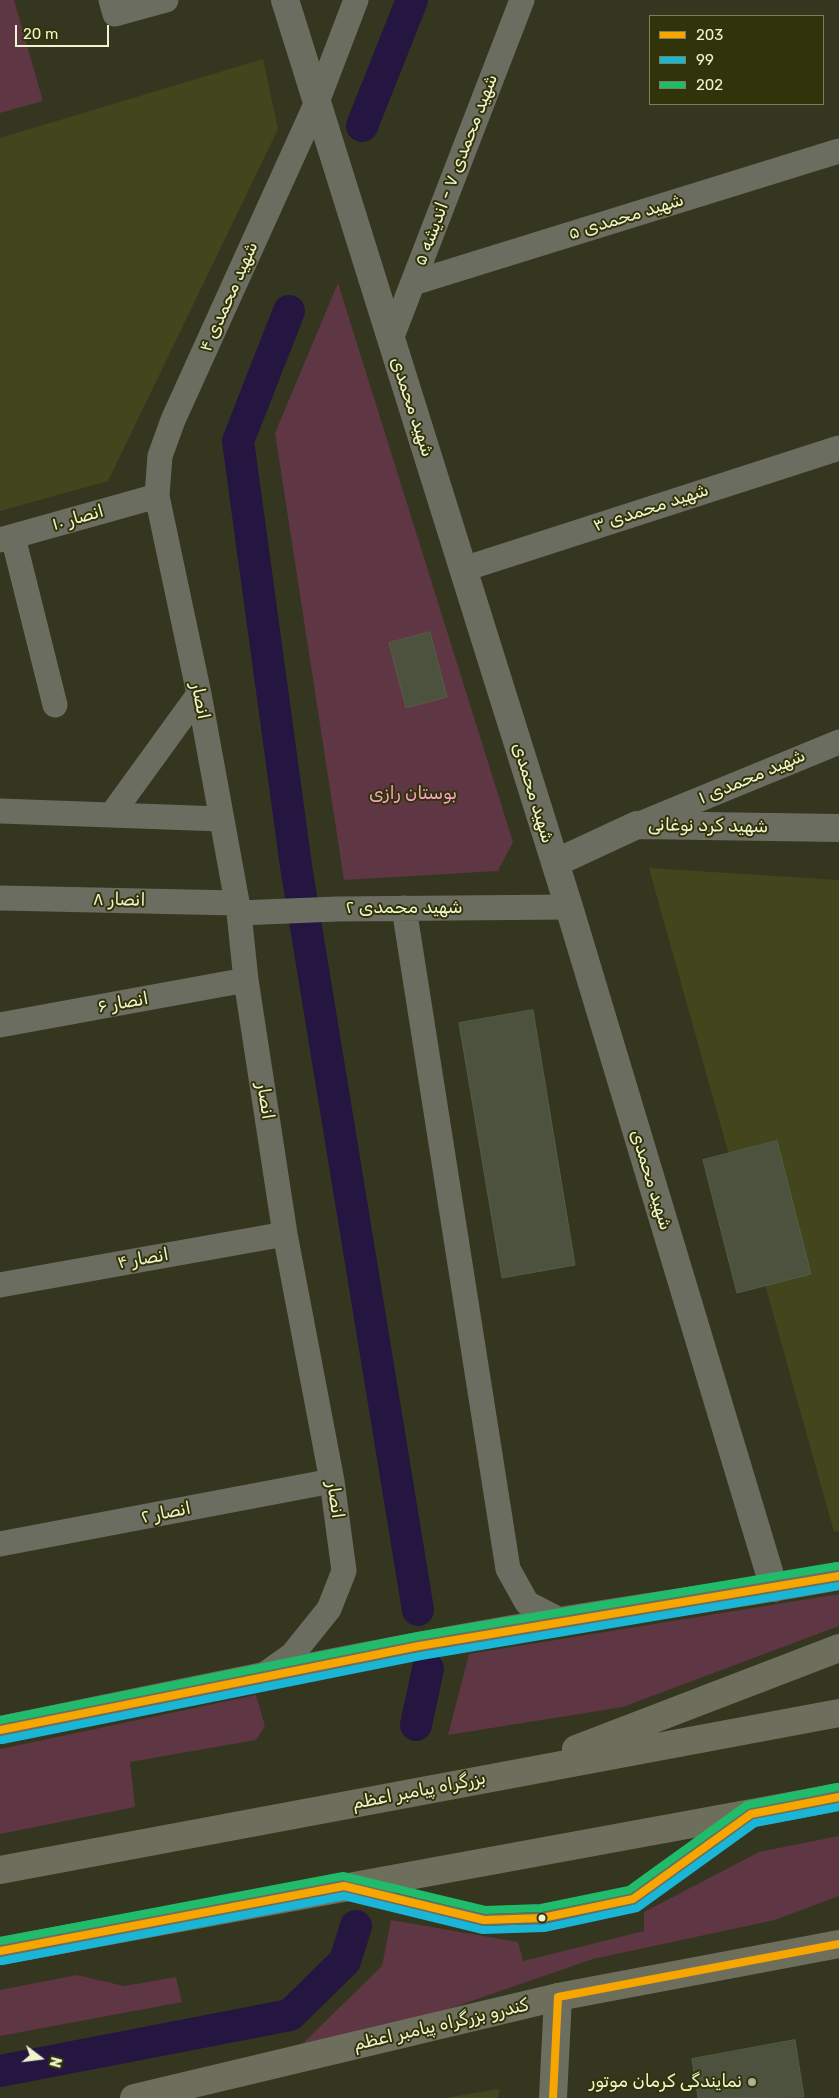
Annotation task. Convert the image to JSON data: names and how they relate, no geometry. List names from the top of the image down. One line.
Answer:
{"streets":{"highway":["بزرگراه پیامبر اعظم","کندرو بزرگراه پیامبر اعظم"],"street":["شهید محمدی ۷ - اندیشه ۵","شهید محمدی ۵","شهید محمدی ۴","شهید محمدی","شهید محمدی ۳","انصار ۱۰","انصار","شهید محمدی ۱","شهید کرد نوغانی","انصار ۸","شهید محمدی ۲","انصار ۶","انصار ۴","انصار ۲"]},"crossings":[["شهید محمدی ۷ - اندیشه ۵","شهید محمدی ۵"],["شهید محمدی ۷ - اندیشه ۵","شهید محمدی"],["شهید محمدی ۴","شهید محمدی"],["شهید محمدی ۴","انصار ۱۰"],["شهید محمدی ۴","انصار"],["شهید محمدی","شهید محمدی ۳"],["شهید محمدی","شهید کرد نوغانی"],["شهید محمدی","شهید محمدی ۲"],["انصار ۱۰","انصار"],["انصار","انصار ۸"],["انصار","شهید محمدی ۲"],["انصار","انصار ۶"],["انصار","انصار ۴"],["انصار","انصار ۲"],["شهید محمدی ۱","شهید کرد نوغانی"],["انصار ۸","شهید محمدی ۲"]],"parks":["بوستان رازی"],"places":["نمایندگی کرمان موتور"],"lines":["transit line 202","transit line 203","transit line 99"],"legend":["203","99","202"],"scale_bar":"20 m","north":"right"}
